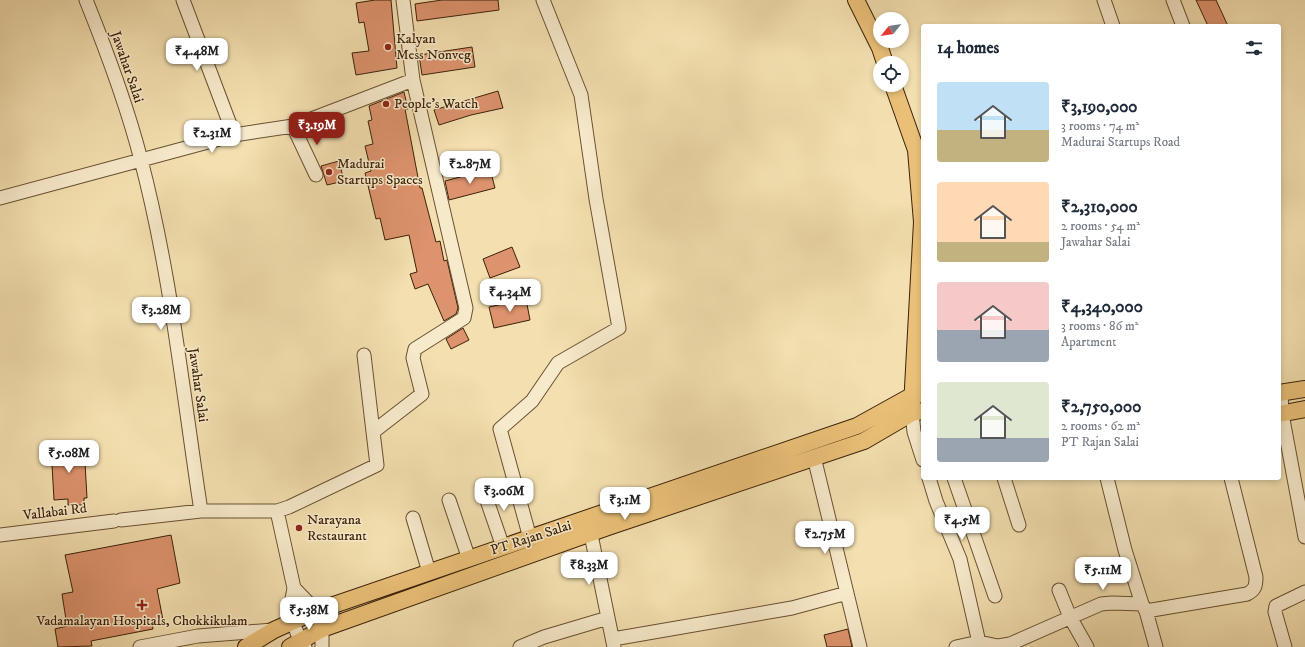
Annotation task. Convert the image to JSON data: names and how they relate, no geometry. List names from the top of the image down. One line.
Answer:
{"streets":{"main road":["PT Rajan Salai"],"street":["Jawahar Salai","Vallabai Rd"]},"crossings":[["Jawahar Salai","Vallabai Rd"]],"places":{"other":["Kalyan Mess Nonveg","People's Watch","Madurai Startups Spaces","Narayana Restaurant"],"health":["Vadamalayan Hospitals, Chokkikulam"]},"north":"bottom left","page":{"heading":"14 homes","price":["₹4.48M","₹3.19M","₹2.31M","₹2.87M","₹4.34M","₹3.28M","₹5.08M","₹3.06M","₹3.1M","₹4.5M","₹2.75M","₹8.33M","₹5.11M","₹5.38M"],"list":[{"name":"₹3,190,000","note":"3 rooms · 74 m² · Madurai Startups Road"},{"name":"₹2,310,000","note":"2 rooms · 54 m² · Jawahar Salai"},{"name":"₹4,340,000","note":"3 rooms · 86 m² · Apartment"},{"name":"₹2,750,000","note":"2 rooms · 62 m² · PT Rajan Salai"}]}}
